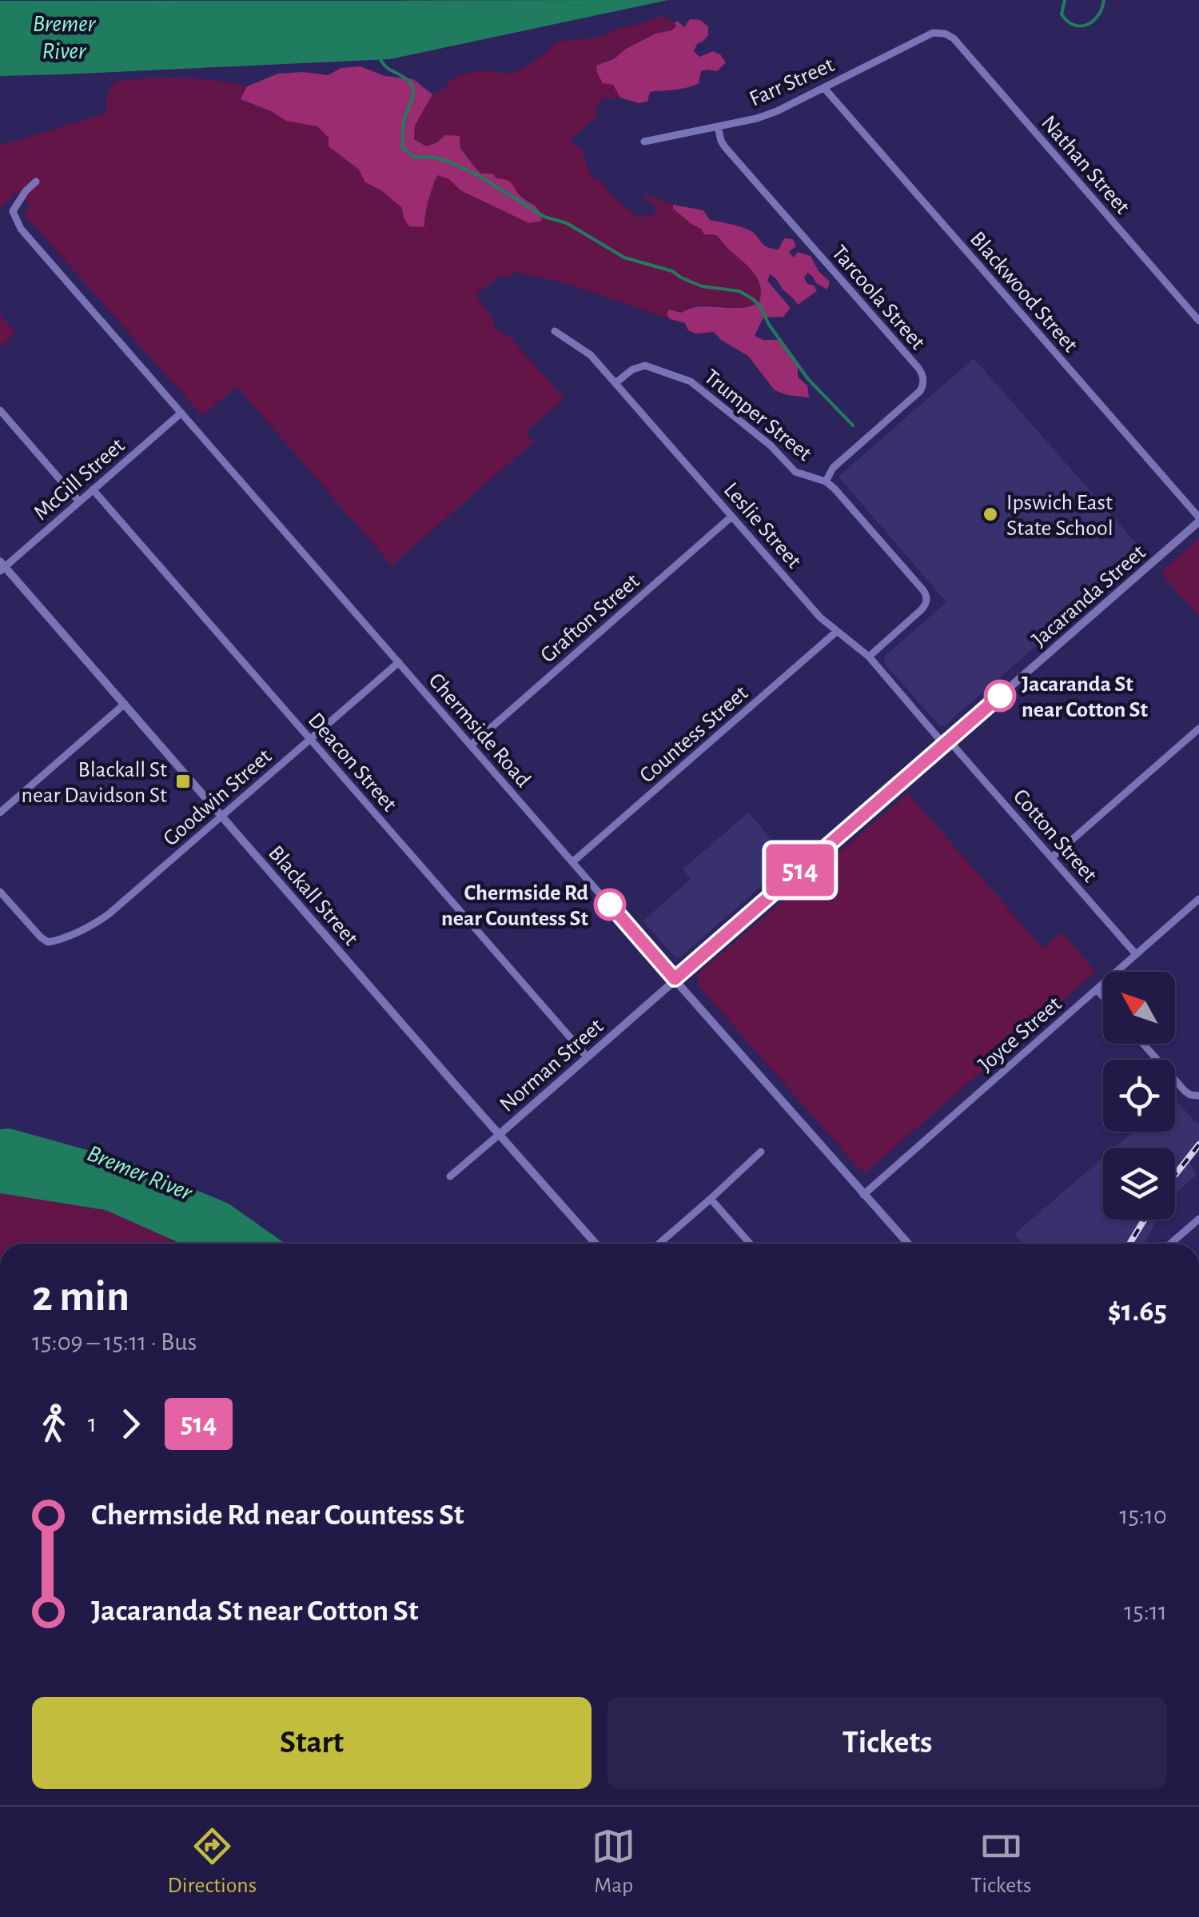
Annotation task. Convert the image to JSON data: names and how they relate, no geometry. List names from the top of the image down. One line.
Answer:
{"streets":{"street":["Farr Street","Nathan Street","Blackwood Street","Tarcoola Street","Trumper Street","McGill Street","Leslie Street","Jacaranda Street","Grafton Street","Chermside Road","Countess Street","Deacon Street","Goodwin Street","Cotton Street","Blackall Street","Joyce Street","Norman Street"]},"crossings":[["Farr Street","Nathan Street"],["Farr Street","Blackwood Street"],["Farr Street","Tarcoola Street"],["Blackwood Street","Jacaranda Street"],["Tarcoola Street","Trumper Street"],["Trumper Street","Leslie Street"],["McGill Street","Chermside Road"],["McGill Street","Deacon Street"],["McGill Street","Blackall Street"],["Leslie Street","Jacaranda Street"],["Leslie Street","Grafton Street"],["Leslie Street","Countess Street"],["Leslie Street","Cotton Street"],["Jacaranda Street","Chermside Road"],["Jacaranda Street","Cotton Street"],["Jacaranda Street","Norman Street"],["Grafton Street","Chermside Road"],["Chermside Road","Countess Street"],["Chermside Road","Goodwin Street"],["Chermside Road","Joyce Street"],["Chermside Road","Norman Street"],["Deacon Street","Goodwin Street"],["Deacon Street","Norman Street"],["Goodwin Street","Blackall Street"],["Cotton Street","Joyce Street"],["Blackall Street","Norman Street"]],"water":["Bremer River"],"places":{"other":["Ipswich East State School","Jacaranda St near Cotton St","Chermside Rd near Countess St"],"transit":["Blackall St near Davidson St"]},"lines":["bus line 514"],"north":"top left","page":{"on_map":"514","heading":["2 min","15:09 – 15:11 · Bus","$1.65"],"legs":["1","514"],"list":[{"name":"Chermside Rd near Countess St","value":"15:10"},{"name":"Jacaranda St near Cotton St","value":"15:11"}],"buttons":["Start","Tickets"],"tabs":["Directions","Map","Tickets"]}}
